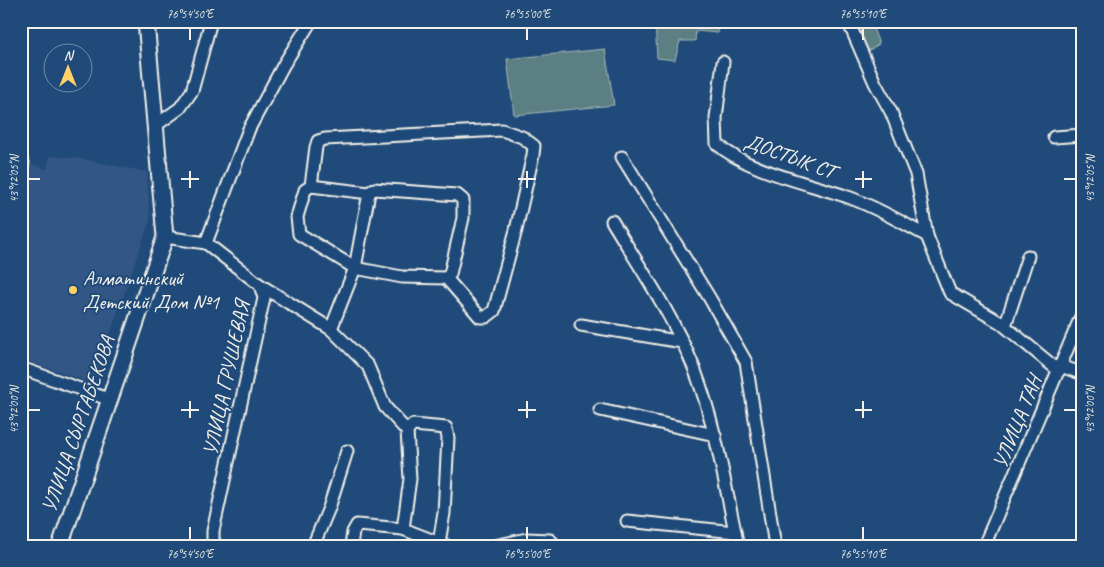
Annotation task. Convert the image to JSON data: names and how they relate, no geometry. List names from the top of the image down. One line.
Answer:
{"streets":{"street":["ДОСТЫК СТ","УЛИЦА ГРУШЕВАЯ","УЛИЦА ТАН","УЛИЦА СЫРГАБЕКОВА"]},"places":["Алматинский Детский Дом №1"],"north":"top","coordinates":["76°54'50\"E","76°55'00\"E","76°55'10\"E","43°12'05\"N","43°12'00\"N"]}
